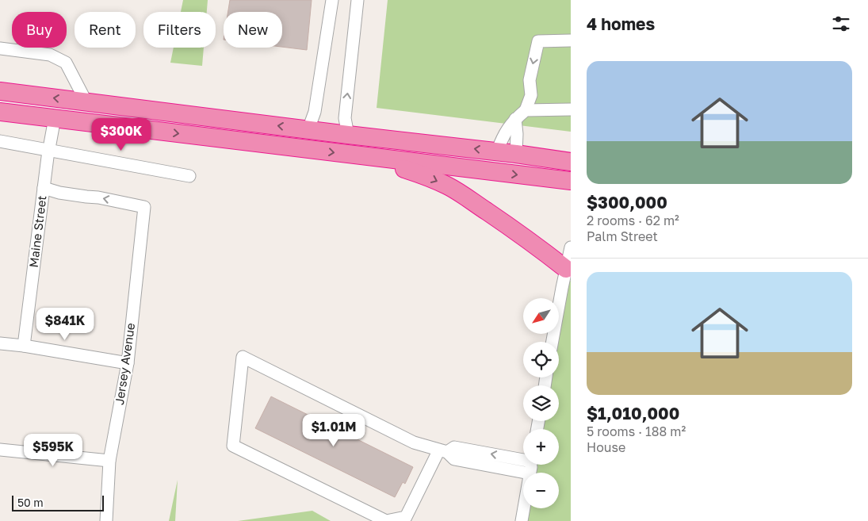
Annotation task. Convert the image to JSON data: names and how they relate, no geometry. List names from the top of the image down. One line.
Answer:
{"streets":{"street":["Maine Street","Jersey Avenue"]},"crossings":[["Maine Street","Jersey Avenue"]],"scale_bar":"50 m","north":"bottom left","page":{"heading":"4 homes","chip":["Buy","Rent","Filters","New"],"list":[{"name":"$300,000","note":"2 rooms · 62 m² · Palm Street"},{"name":"$1,010,000","note":"5 rooms · 188 m² · House"}],"price":["$300K","$841K","$1.01M","$595K"],"map_buttons":["+","−"],"scale":"50 m"}}
